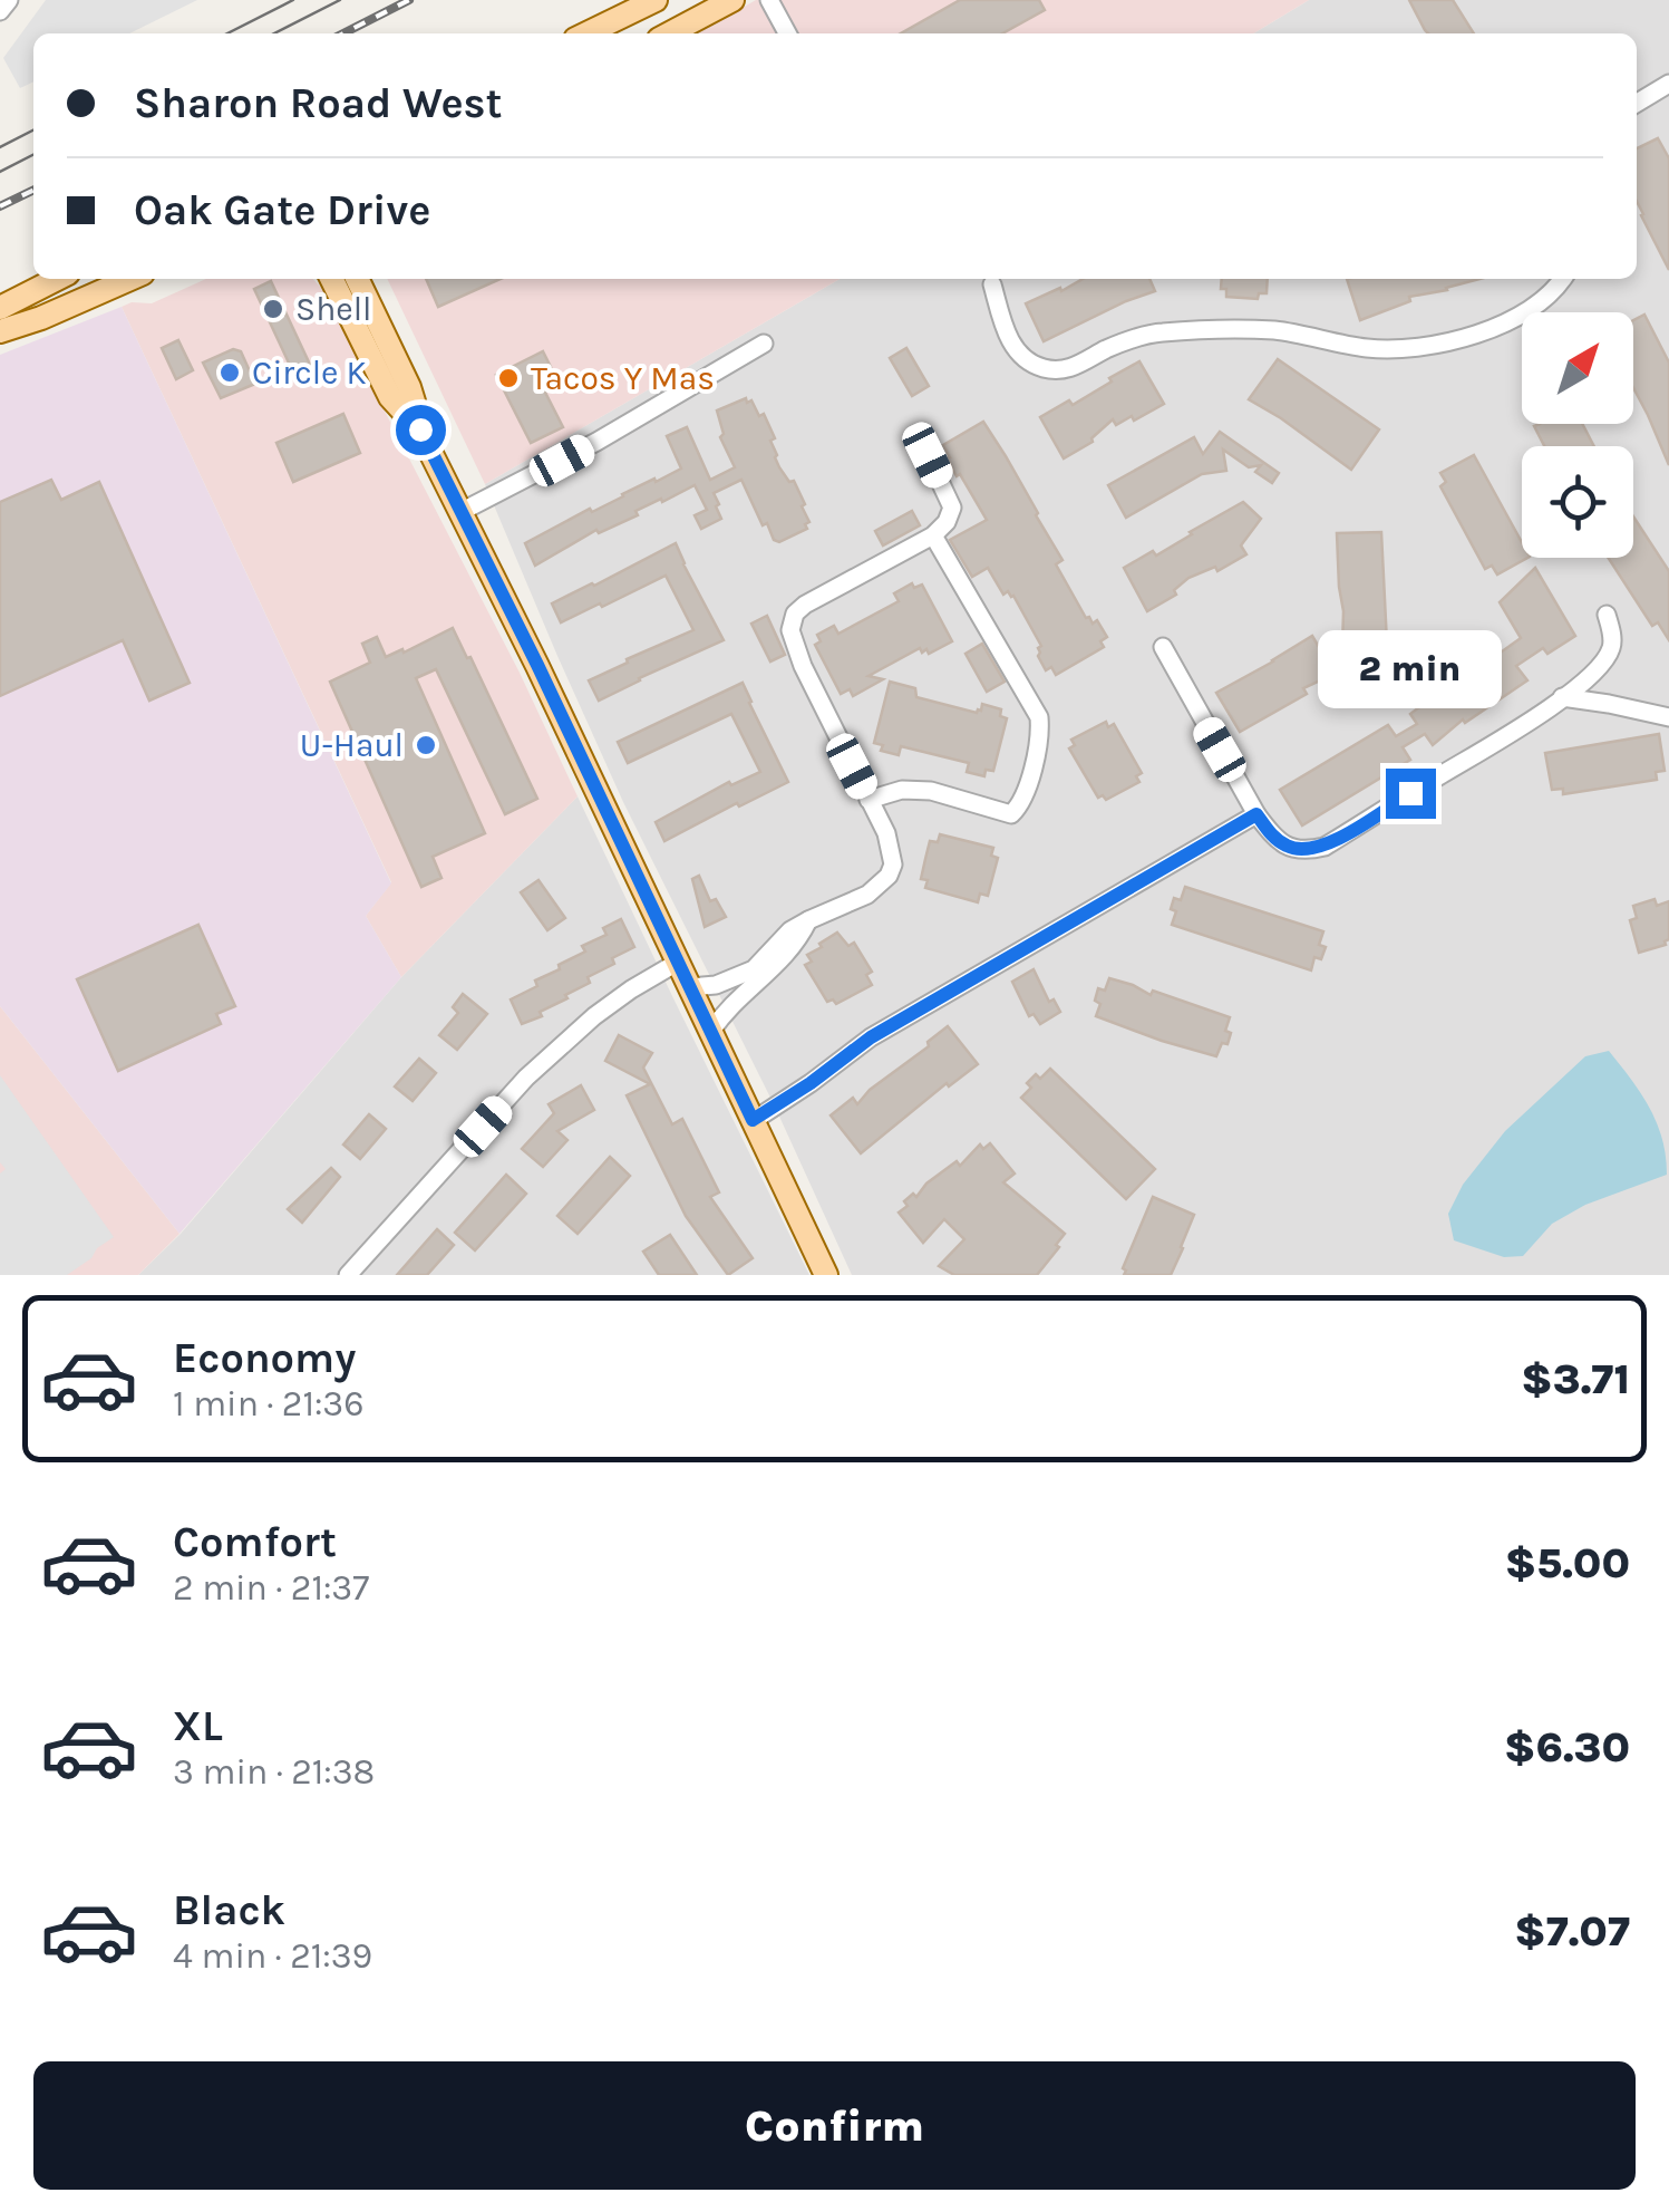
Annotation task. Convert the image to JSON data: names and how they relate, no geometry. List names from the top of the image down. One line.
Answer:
{"places":["Shell","Circle K","Tacos Y Mas","U-Haul"],"north":"top right","page":{"banner":["Sharon Road West","Oak Gate Drive"],"bubble":"2 min","list":[{"name":"Economy","note":"1 min · 21:36","value":"$3.71"},{"name":"Comfort","note":"2 min · 21:37","value":"$5.00"},{"name":"XL","note":"3 min · 21:38","value":"$6.30"},{"name":"Black","note":"4 min · 21:39","value":"$7.07"}],"buttons":"Confirm"}}
